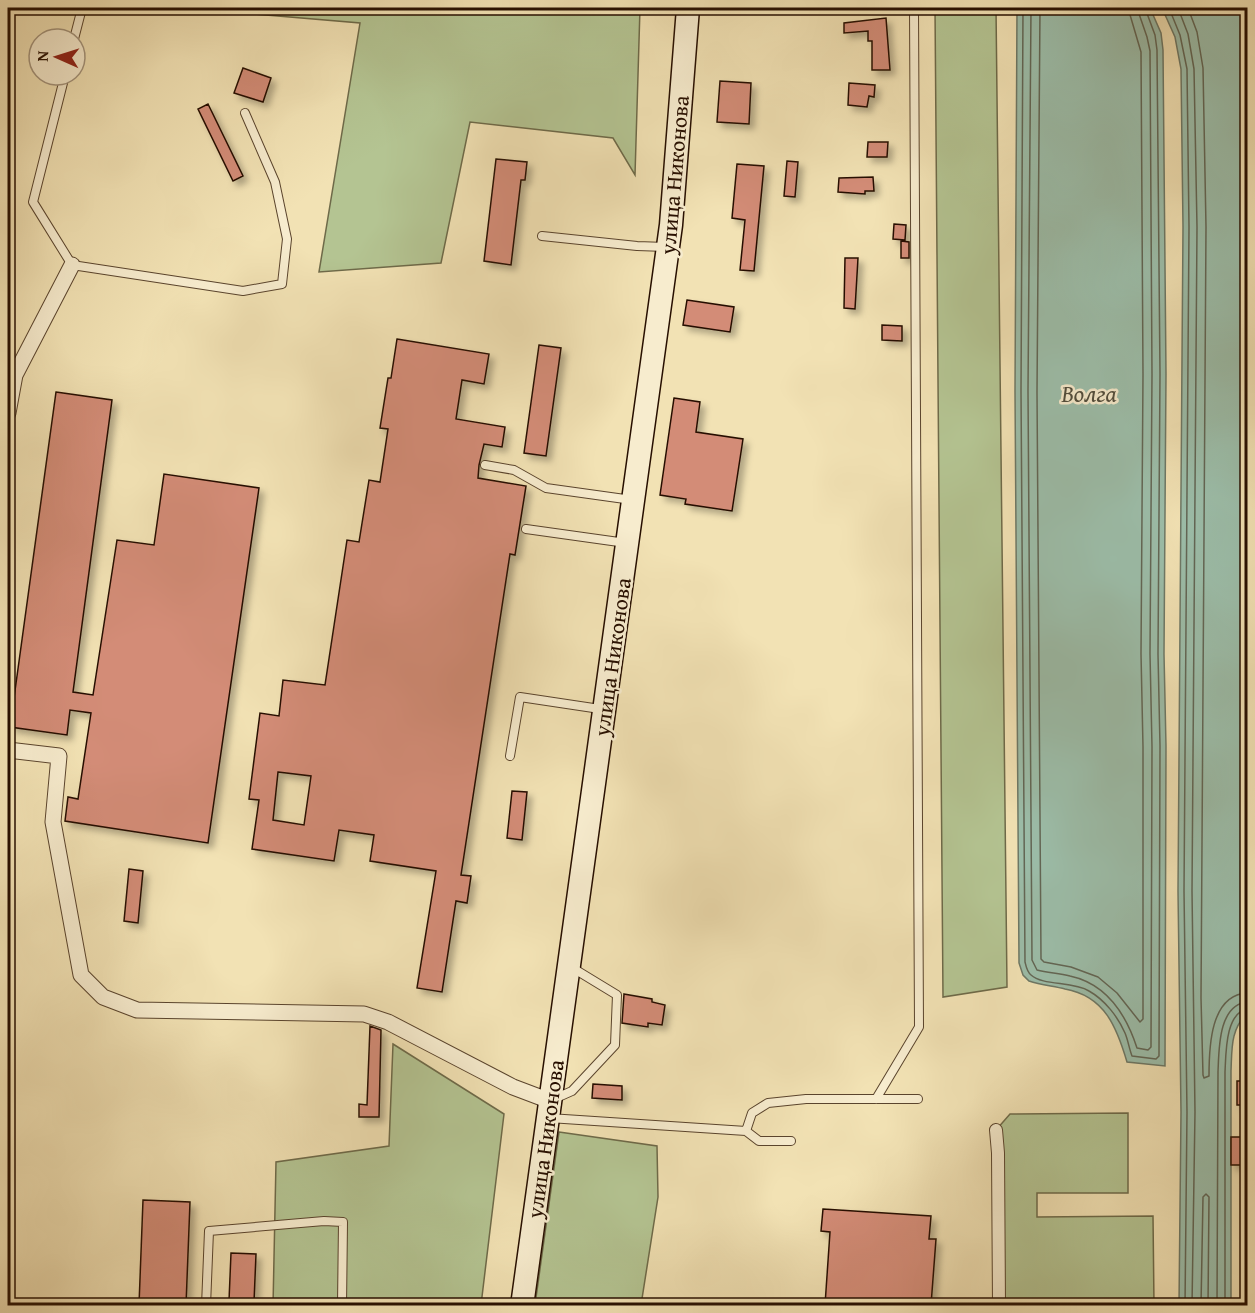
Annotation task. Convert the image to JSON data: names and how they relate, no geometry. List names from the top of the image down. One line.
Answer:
{"streets":{"main road":["улица Никонова"]},"water":["Волга"],"north":"left"}
